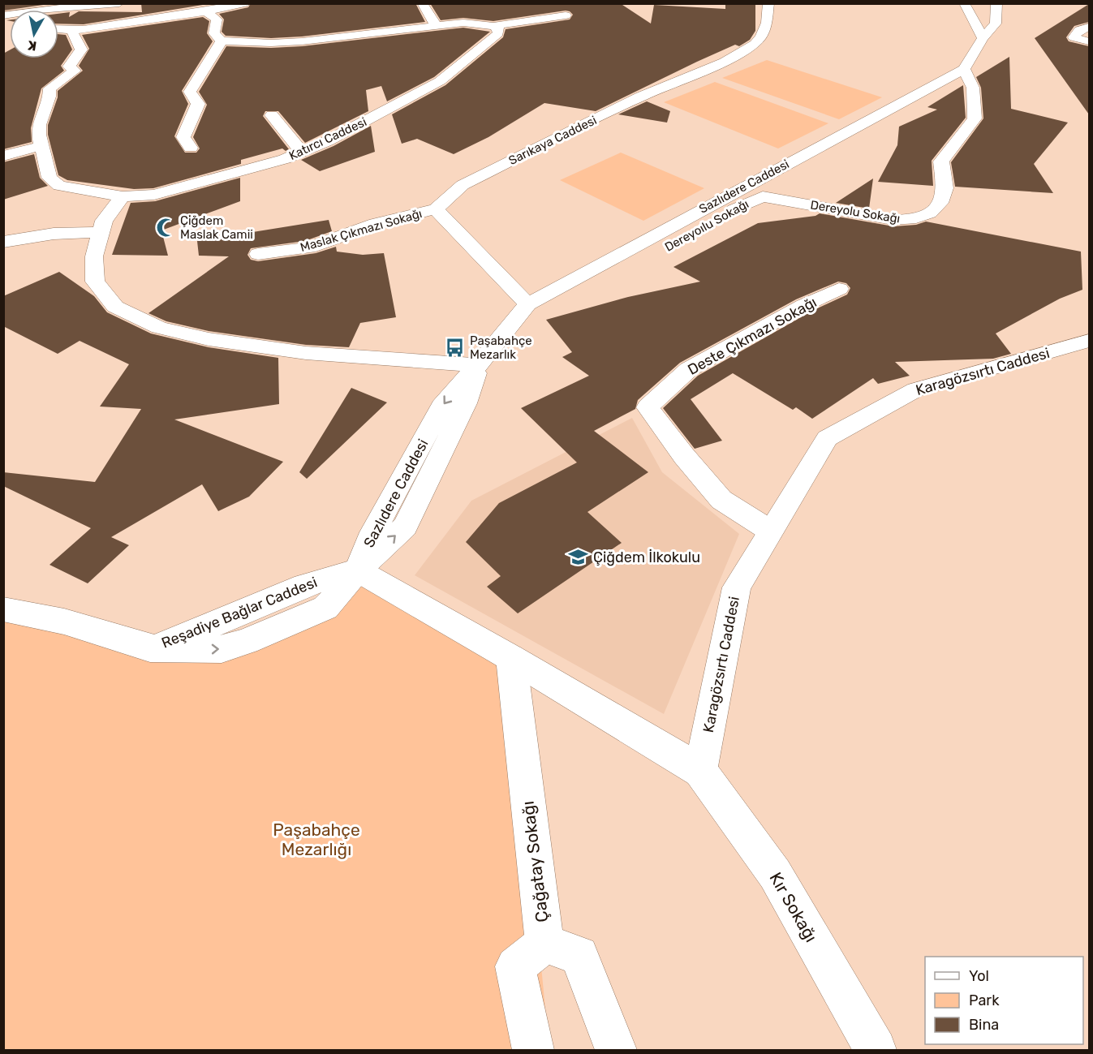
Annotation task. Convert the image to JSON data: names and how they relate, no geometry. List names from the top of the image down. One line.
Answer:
{"streets":{"street":["Katırcı Caddesi","Sarıkaya Caddesi","Sazlıdere Caddesi","Dereyolu Sokağı","Dereyoılu Sokağı","Maslak Çıkmazı Sokağı","Deste Çıkmazı Sokağı","Karagözsırtı Caddesi","Reşadiye Bağlar Caddesi","Çağatay Sokağı","Kır Sokağı"]},"crossings":[["Sarıkaya Caddesi","Maslak Çıkmazı Sokağı"],["Sazlıdere Caddesi","Dereyolu Sokağı"],["Sazlıdere Caddesi","Dereyoılu Sokağı"],["Sazlıdere Caddesi","Reşadiye Bağlar Caddesi"],["Dereyolu Sokağı","Dereyoılu Sokağı"],["Deste Çıkmazı Sokağı","Karagözsırtı Caddesi"],["Karagözsırtı Caddesi","Kır Sokağı"]],"parks":["Paşabahçe Mezarlığı"],"places":{"mosque":["Çiğdem Maslak Camii"],"bus stop":["Paşabahçe Mezarlık"],"school or university":["Çiğdem İlkokulu"]},"legend":["Yol","Park","Bina"],"north":"bottom"}
